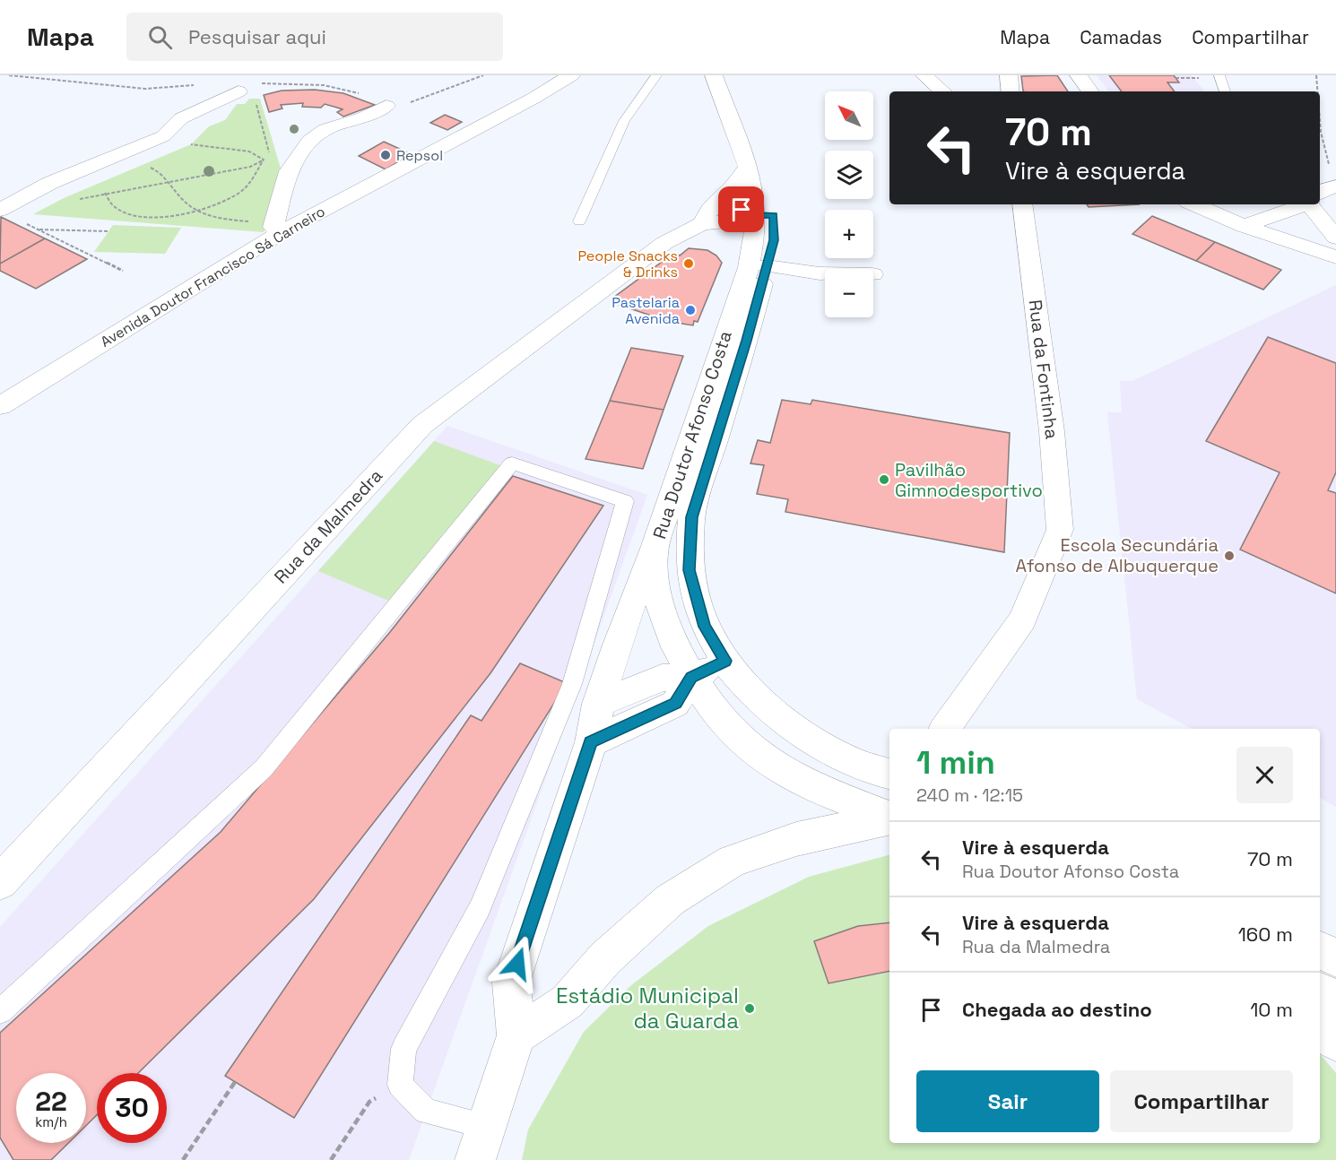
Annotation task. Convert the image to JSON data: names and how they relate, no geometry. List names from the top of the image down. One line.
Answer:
{"streets":{"street":["Avenida Doutor Francisco Sá Carneiro","Rua da Fontinha","Rua Doutor Afonso Costa","Rua da Malmedra"]},"crossings":[["Rua Doutor Afonso Costa","Rua da Malmedra"]],"places":["Repsol","People Snacks & Drinks","Pastelaria Avenida","Pavilhão Gimnodesportivo","Escola Secundária Afonso de Albuquerque","Estádio Municipal da Guarda"],"north":"top left","page":{"header":"Mapa","search":"Pesquisar aqui","nav":["Mapa","Camadas","Compartilhar"],"map_buttons":["+","−"],"turn":["70 m","Vire à esquerda"],"heading":["1 min","240 m · 12:15"],"list":[{"name":"Vire à esquerda","note":"Rua Doutor Afonso Costa","value":"70 m"},{"name":"Vire à esquerda","note":"Rua da Malmedra","value":"160 m"},{"name":"Chegada ao destino","value":"10 m"}],"buttons":["Sair","Compartilhar"],"speed":"22 km/h","limit":"30"}}
